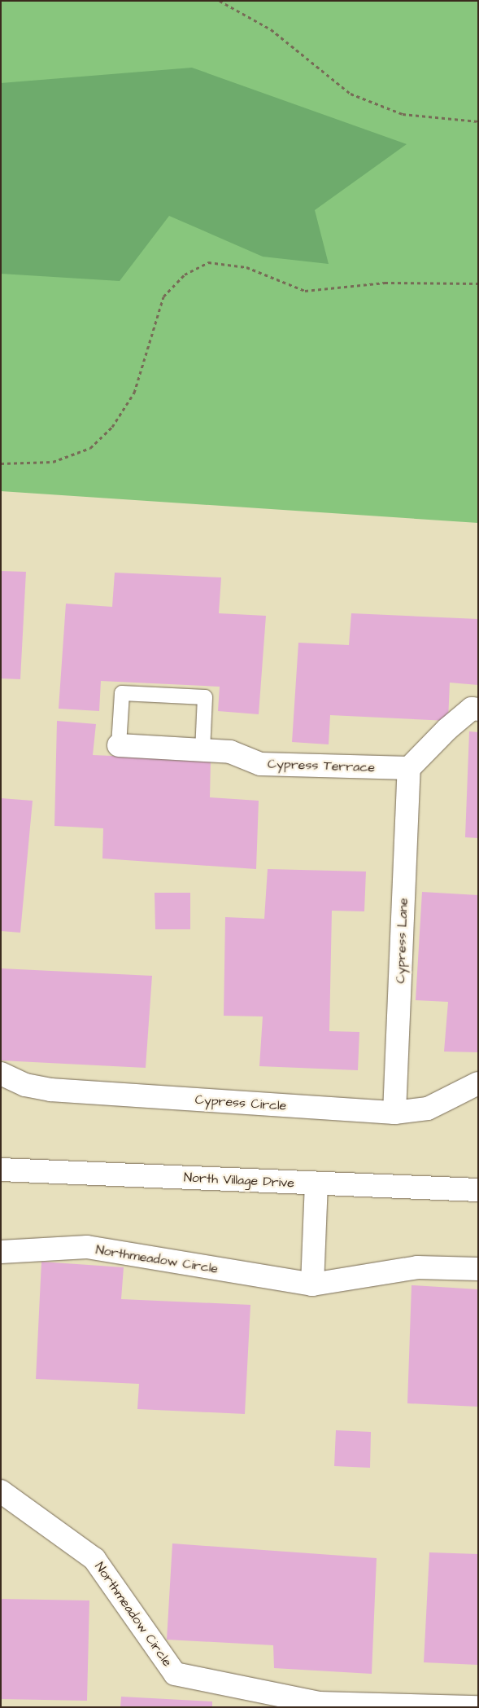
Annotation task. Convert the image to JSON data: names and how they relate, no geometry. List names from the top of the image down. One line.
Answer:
{"streets":{"street":["Cypress Terrace","Cypress Lane","Cypress Circle","North Village Drive","Northmeadow Circle"]},"crossings":[["Cypress Terrace","Cypress Lane"],["Cypress Lane","Cypress Circle"]]}
